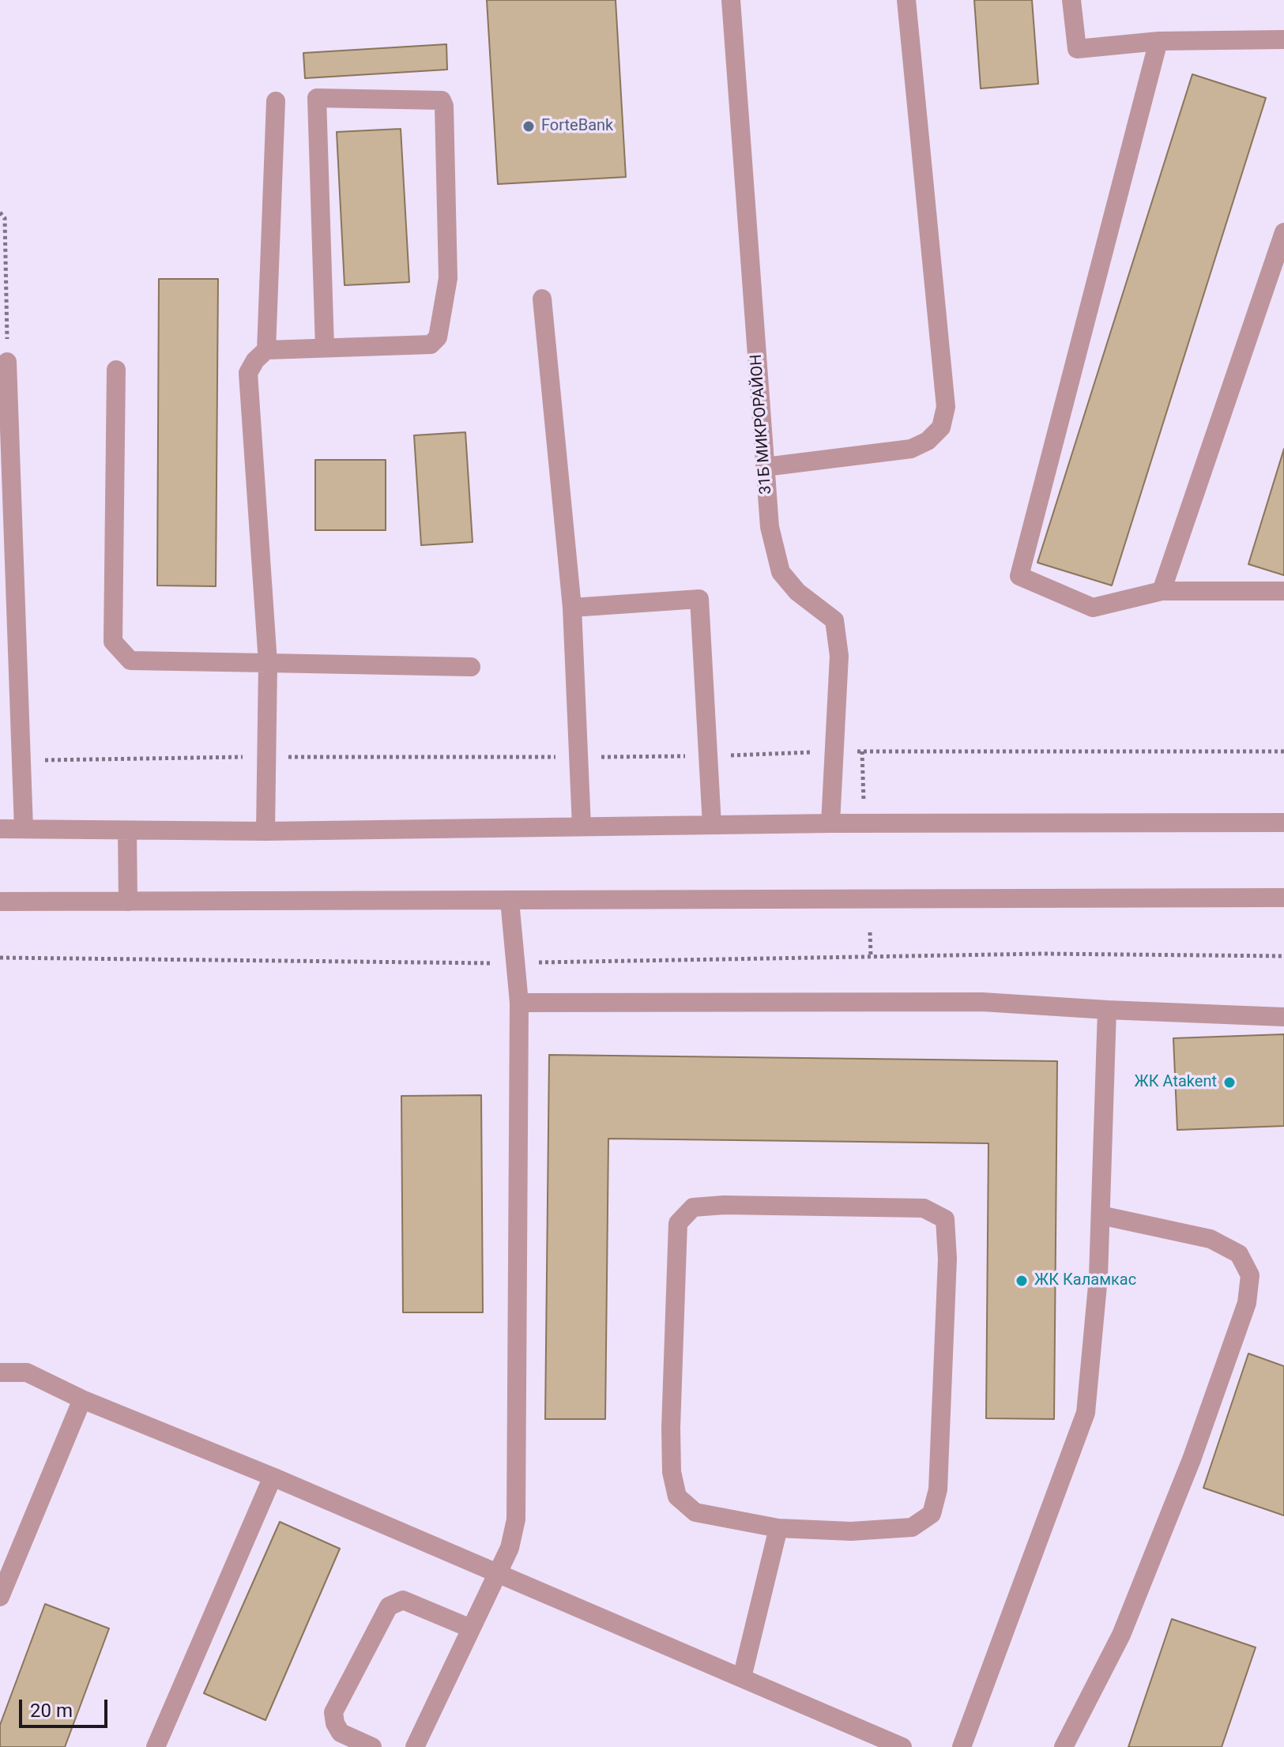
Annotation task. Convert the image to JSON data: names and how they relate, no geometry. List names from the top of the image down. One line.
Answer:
{"streets":{"street":["31Б МИКРОРАЙОН"]},"places":["ForteBank","ЖК Atakent","ЖК Каламкас"],"scale_bar":"20 m"}
